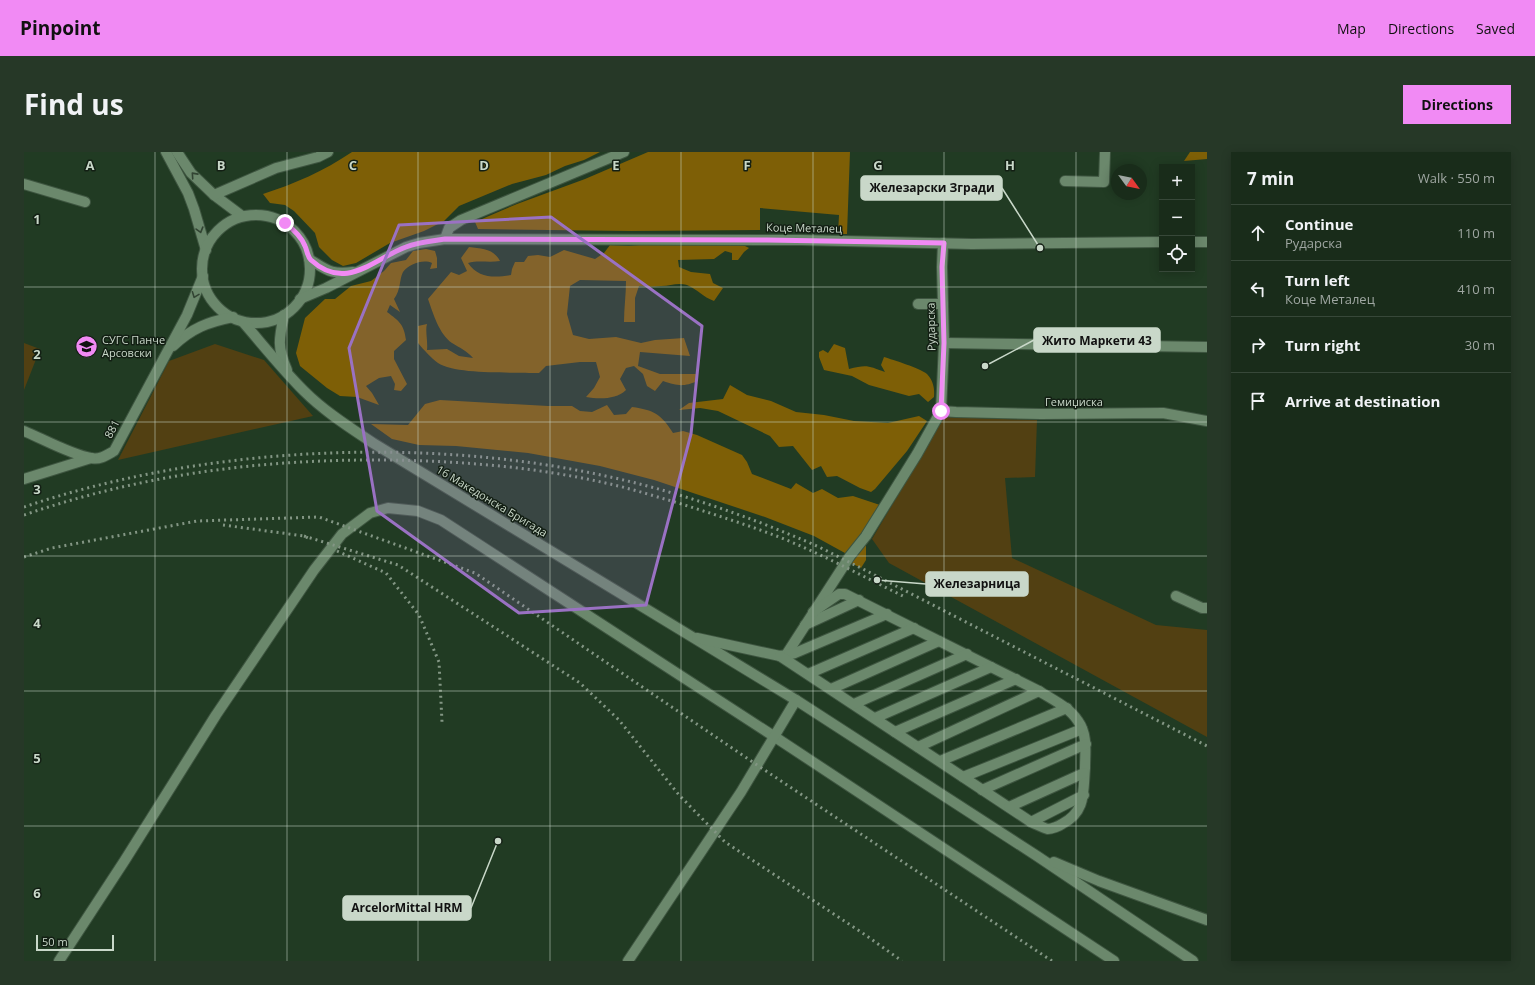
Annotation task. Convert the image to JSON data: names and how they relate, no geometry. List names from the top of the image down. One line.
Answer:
{"streets":{"street":["Коце Металец","Рударска","Гемиџиска","881","16 Македонска Бригада"]},"crossings":[["Коце Металец","Рударска"],["Коце Металец","881"],["Коце Металец","16 Македонска Бригада"],["Рударска","Гемиџиска"],["881","16 Македонска Бригада"]],"places":{"other":["Железарски Згради","Жито Маркети 43","Железарница","ArcelorMittal HRM"],"school or university":["СУГС Панче Арсовски"]},"scale_bar":"50 m","north":"bottom right","page":{"header":"Pinpoint","nav":["Map","Directions","Saved"],"title":"Find us","buttons":"Directions","heading":["7 min","Walk · 550 m"],"map_buttons":["+","−"],"list":[["Continue","Рударска","110 m"],["Turn left","Коце Металец","410 m"],["Turn right","30 m"],"Arrive at destination"],"scale":"50 m"},"grid":{"columns":["A","B","C","D","E","F","G","H"],"rows":["1","2","3","4","5","6"]}}
